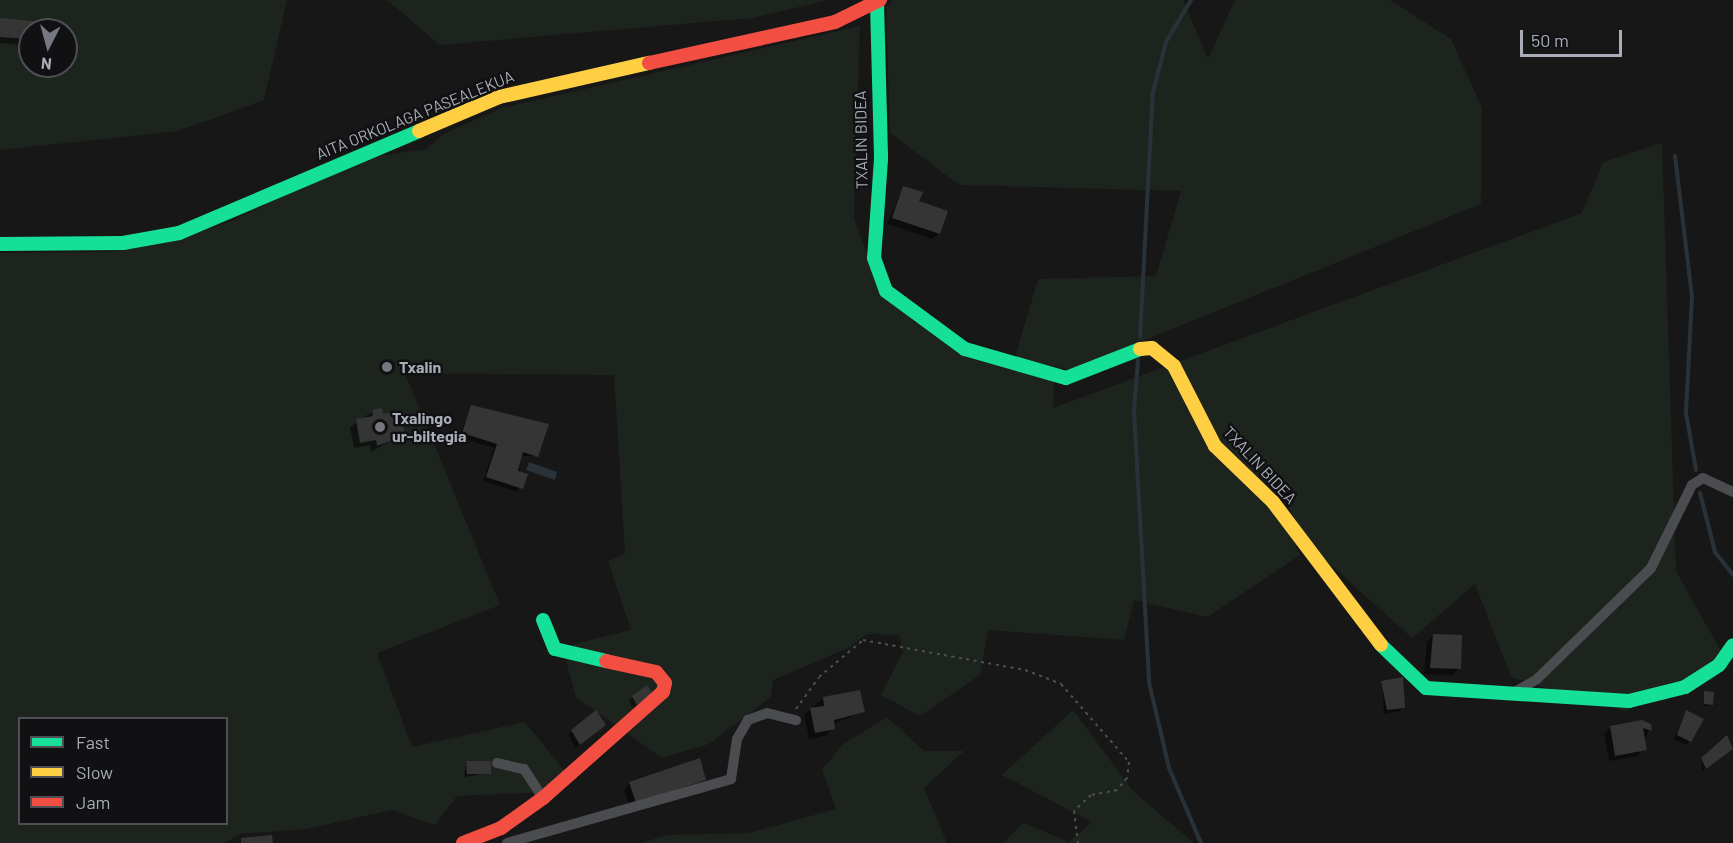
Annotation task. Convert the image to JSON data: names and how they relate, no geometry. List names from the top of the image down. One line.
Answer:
{"streets":{"street":["AITA ORKOLAGA PASEALEKUA","TXALIN BIDEA"]},"crossings":[["AITA ORKOLAGA PASEALEKUA","TXALIN BIDEA"]],"places":["Txalin","Txalingo ur-biltegia"],"legend":["Fast","Slow","Jam"],"scale_bar":"50 m","north":"bottom"}
